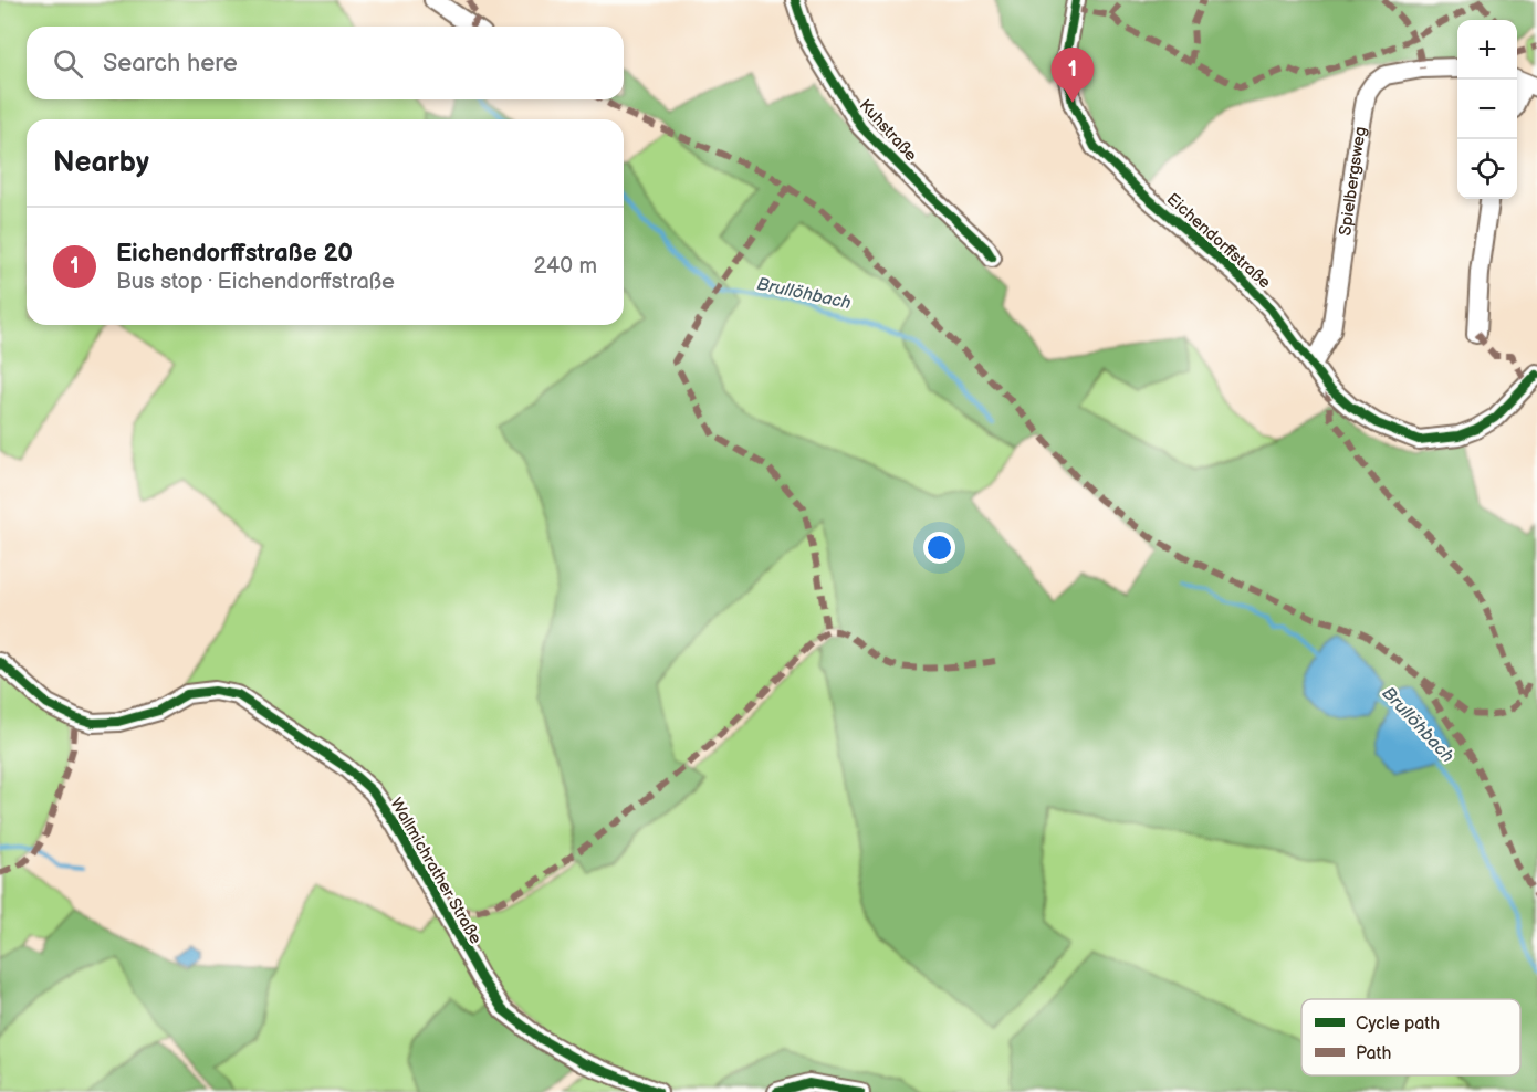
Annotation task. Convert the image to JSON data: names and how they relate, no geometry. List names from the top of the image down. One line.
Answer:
{"streets":{"street":["Kuhstraße","Spielbergsweg","Eichendorffstraße","Wallmichrather Straße"]},"crossings":[["Spielbergsweg","Eichendorffstraße"]],"water":["Brullöhbach"],"legend":["Cycle path","Path"],"page":{"map_buttons":["+","−"],"search":"Search here","pins":"1","heading":"Nearby","list":[{"mark":"1","name":"Eichendorffstraße 20","note":"Bus stop · Eichendorffstraße","value":"240 m"}]}}
